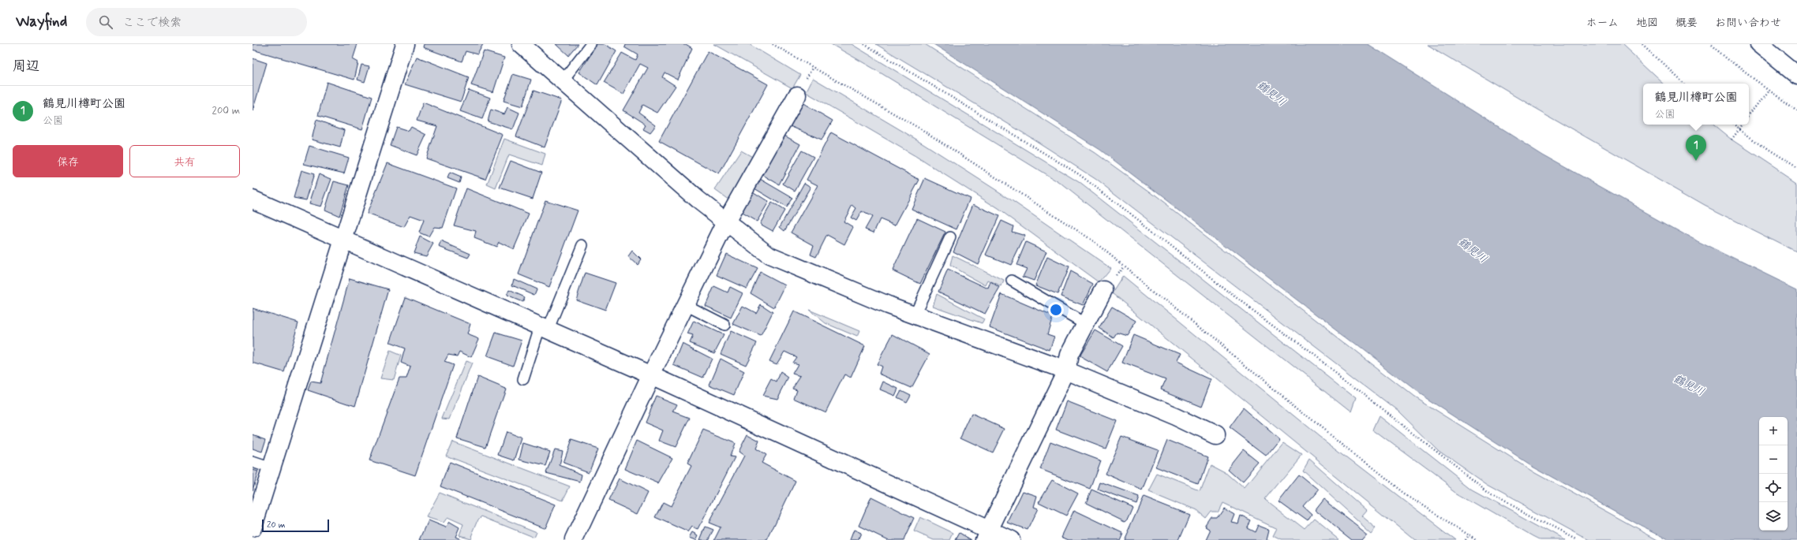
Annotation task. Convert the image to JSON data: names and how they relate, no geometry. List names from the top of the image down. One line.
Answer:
{"water":["鶴見川"],"scale_bar":"20 m","page":{"header":"Wayfind","search":"ここで検索","nav":["ホーム","地図","概要","お問い合わせ"],"heading":"周辺","popup":["鶴見川樽町公園","公園"],"list":[{"mark":"1","name":"鶴見川樽町公園","note":"公園","value":"200 m"}],"pins":"1","buttons":["保存","共有"],"map_buttons":["+","−"],"scale":"20 m"}}
